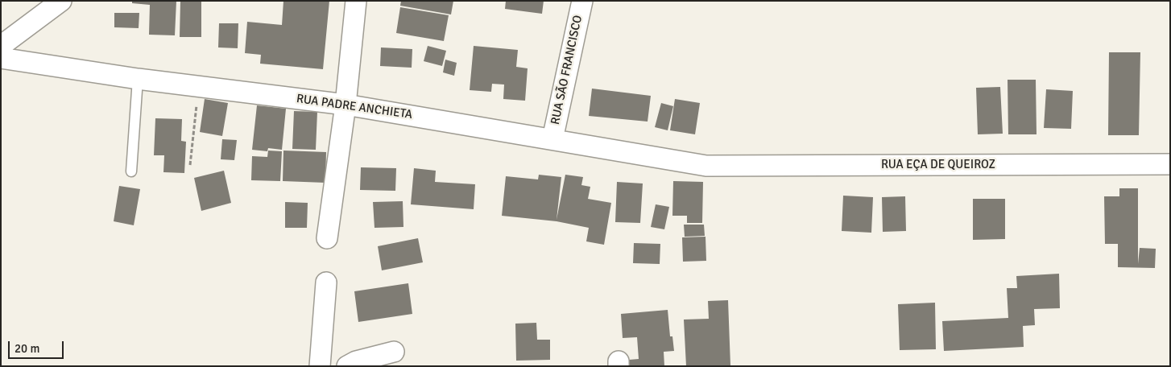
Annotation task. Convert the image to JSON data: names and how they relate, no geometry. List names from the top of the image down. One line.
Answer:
{"streets":{"street":["RUA SÃO FRANCISCO","RUA PADRE ANCHIETA","RUA EÇA DE QUEIROZ"]},"crossings":[["RUA SÃO FRANCISCO","RUA PADRE ANCHIETA"],["RUA PADRE ANCHIETA","RUA EÇA DE QUEIROZ"]],"scale_bar":"20 m"}
